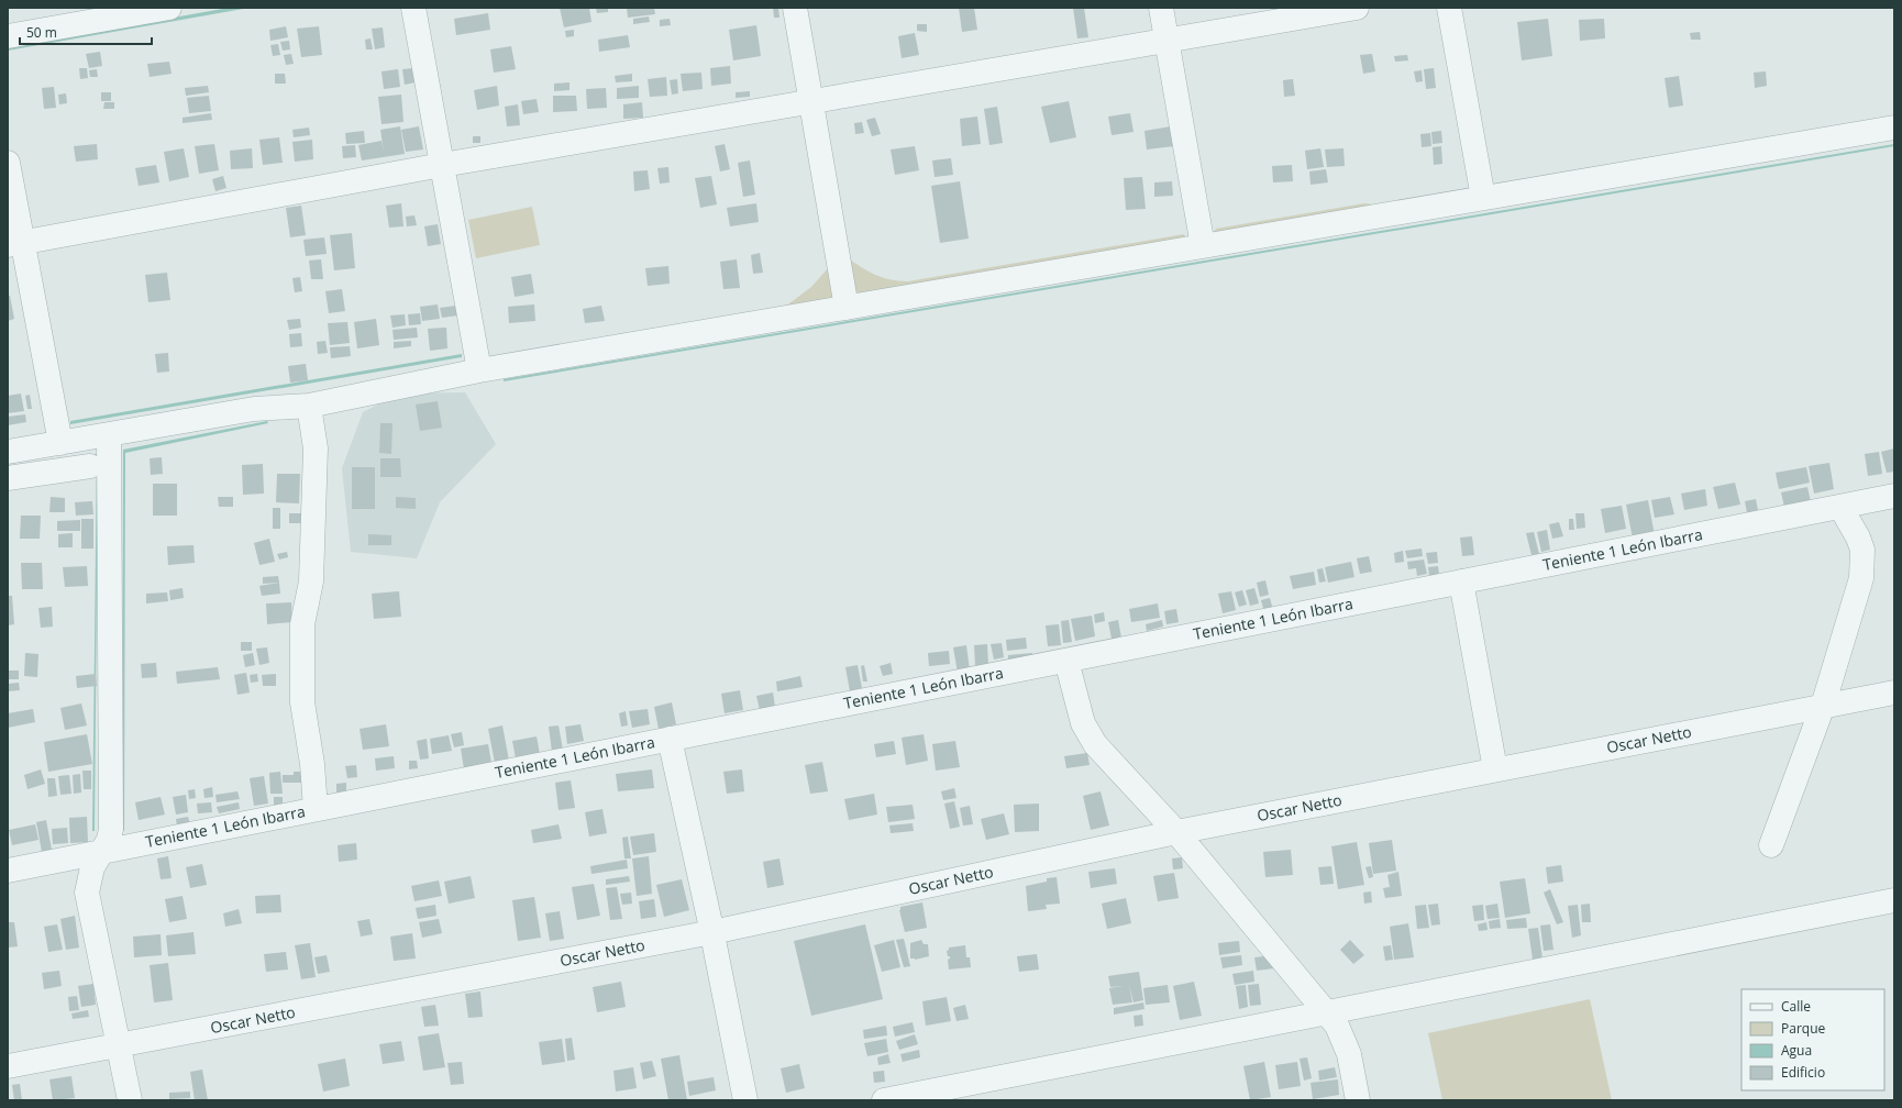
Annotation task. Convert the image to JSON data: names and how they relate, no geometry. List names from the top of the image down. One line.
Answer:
{"streets":{"street":["Teniente 1 León Ibarra","Oscar Netto"]},"legend":["Calle","Parque","Agua","Edificio"],"scale_bar":"50 m"}
